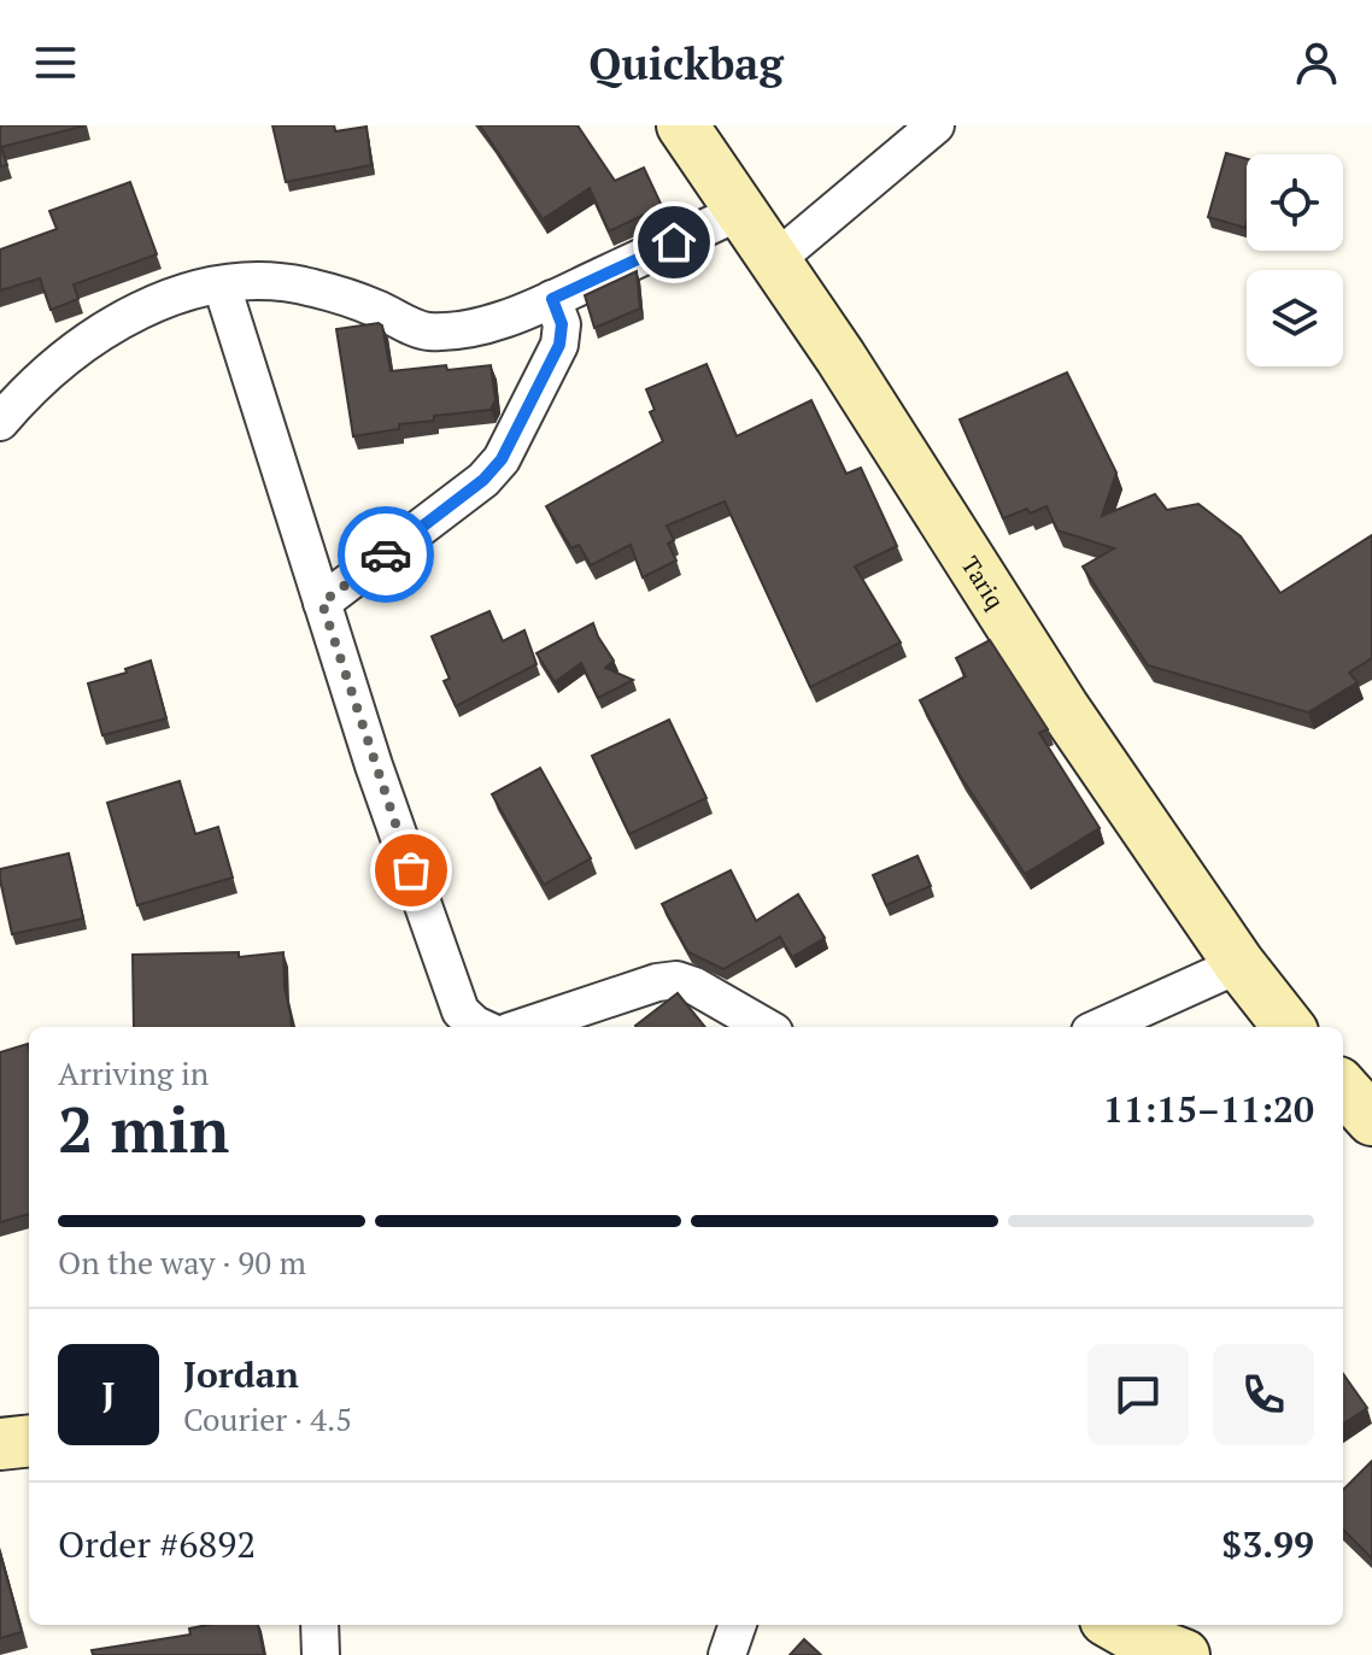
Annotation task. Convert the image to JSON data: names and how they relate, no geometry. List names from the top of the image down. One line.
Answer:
{"streets":{"main road":["Tariq"]},"page":{"header":"Quickbag","heading":["2 min","Arriving in","11:15–11:20"],"panel":["Jordan","Courier · 4.5","Order #6892","$3.99"],"bar":"On the way · 90 m","round":"J"}}
